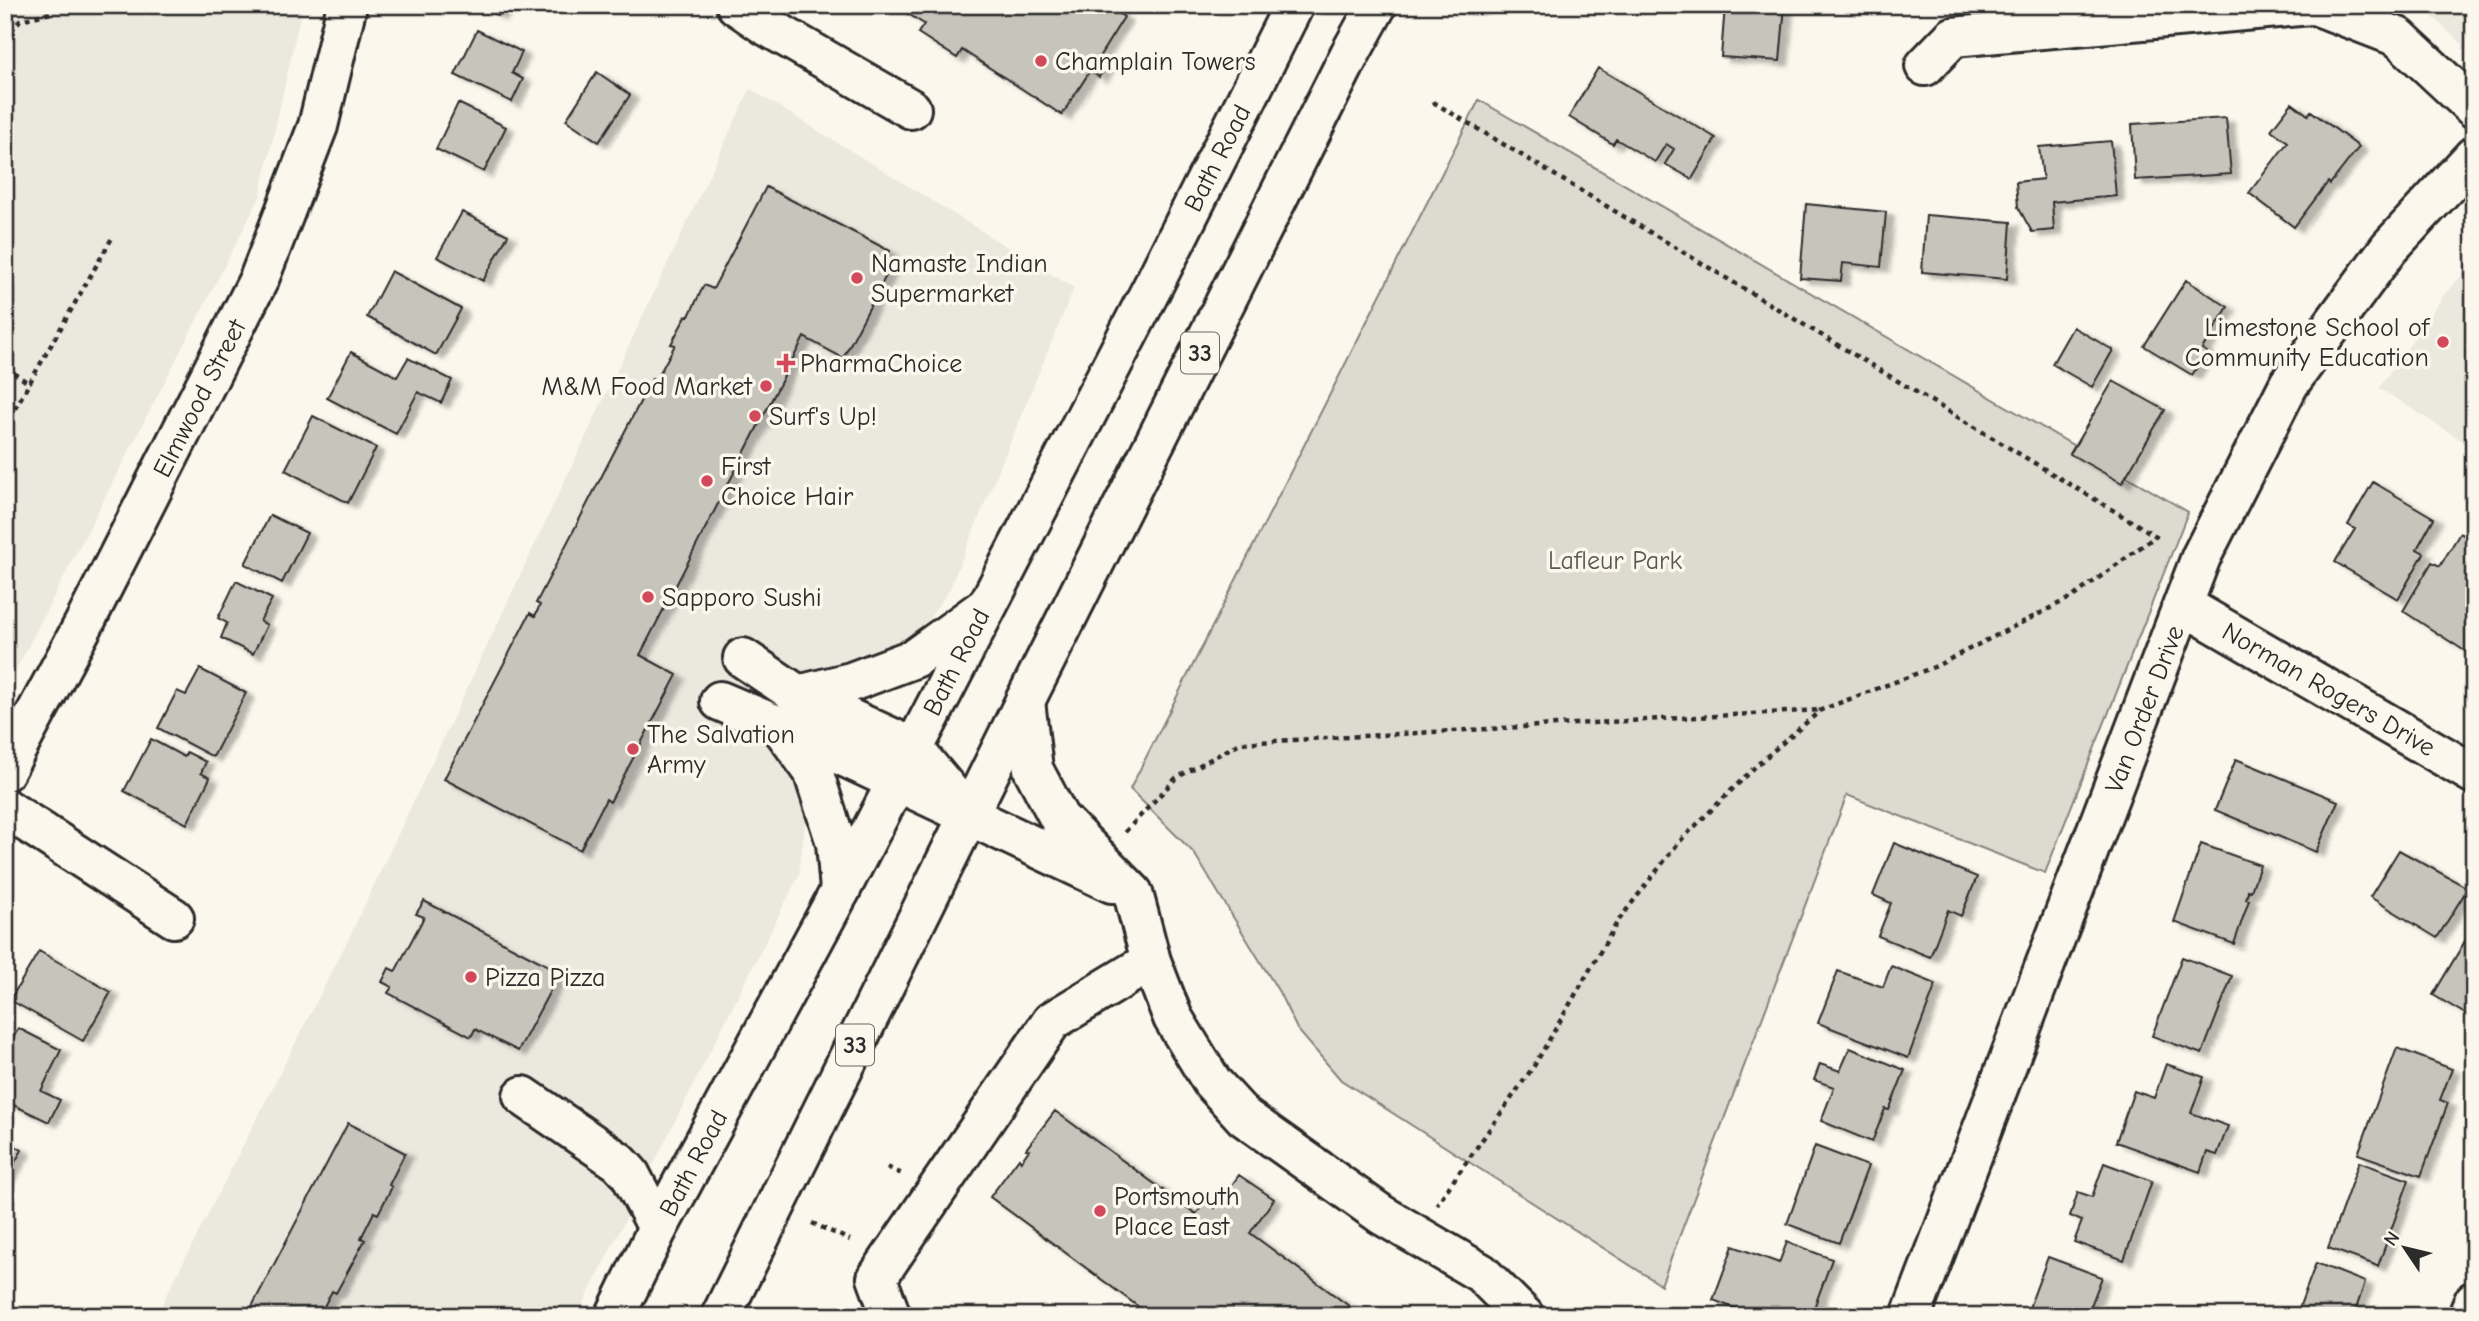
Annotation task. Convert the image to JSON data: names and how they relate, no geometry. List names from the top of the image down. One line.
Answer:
{"streets":{"street":["Bath Road","33","Elmwood Street","Norman Rogers Drive","Van Order Drive"]},"crossings":[["Norman Rogers Drive","Van Order Drive"]],"parks":["Lafleur Park"],"places":{"other":["Champlain Towers","Namaste Indian Supermarket","Limestone School of Community Education","M&M Food Market","Surf's Up!","First Choice Hair","Sapporo Sushi","The Salvation Army","Pizza Pizza","Portsmouth Place East"],"health":["PharmaChoice"]},"north":"top left"}
